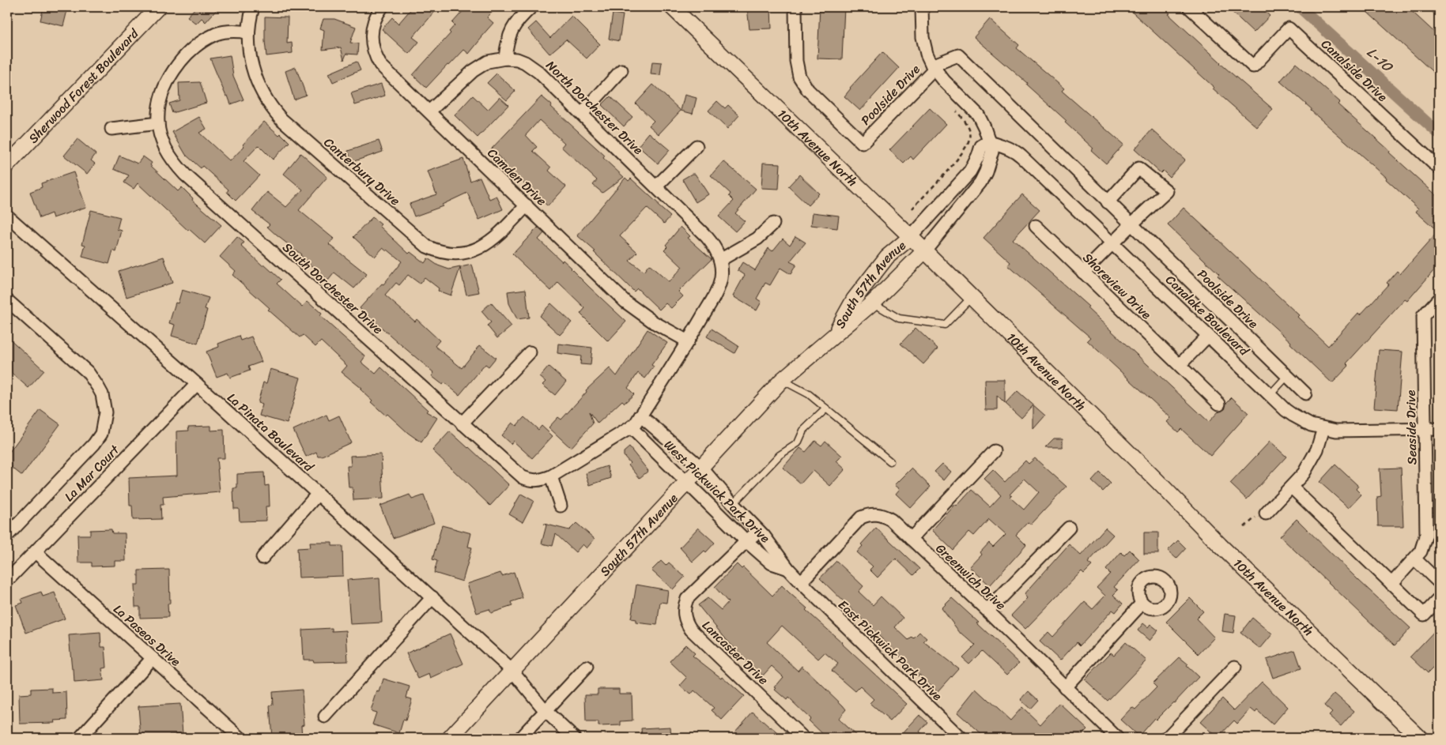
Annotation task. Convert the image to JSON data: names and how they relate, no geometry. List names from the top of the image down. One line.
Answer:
{"streets":{"street":["Canalside Drive","Sherwood Forest Boulevard","Poolside Drive","North Dorchester Drive","10th Avenue North","Canterbury Drive","Camden Drive","South 57th Avenue","Shoreview Drive","South Dorchester Drive","Canalake Boulevard","Seaside Drive","La Pinata Boulevard","La Mar Court","West Pickwick Park Drive","Greenwich Drive","La Paseos Drive","East Pickwick Park Drive","Lancaster Drive"]},"crossings":[["Poolside Drive","South 57th Avenue"],["North Dorchester Drive","Camden Drive"],["North Dorchester Drive","South Dorchester Drive"],["10th Avenue North","South 57th Avenue"],["Canterbury Drive","Camden Drive"],["Canterbury Drive","South Dorchester Drive"],["Camden Drive","South Dorchester Drive"],["South 57th Avenue","Canalake Boulevard"],["South 57th Avenue","La Pinata Boulevard"],["South 57th Avenue","West Pickwick Park Drive"],["South Dorchester Drive","West Pickwick Park Drive"],["Canalake Boulevard","Seaside Drive"],["La Pinata Boulevard","La Mar Court"],["La Mar Court","La Paseos Drive"],["West Pickwick Park Drive","Greenwich Drive"],["West Pickwick Park Drive","East Pickwick Park Drive"],["West Pickwick Park Drive","Lancaster Drive"],["Greenwich Drive","East Pickwick Park Drive"]],"water":["L-10"]}
